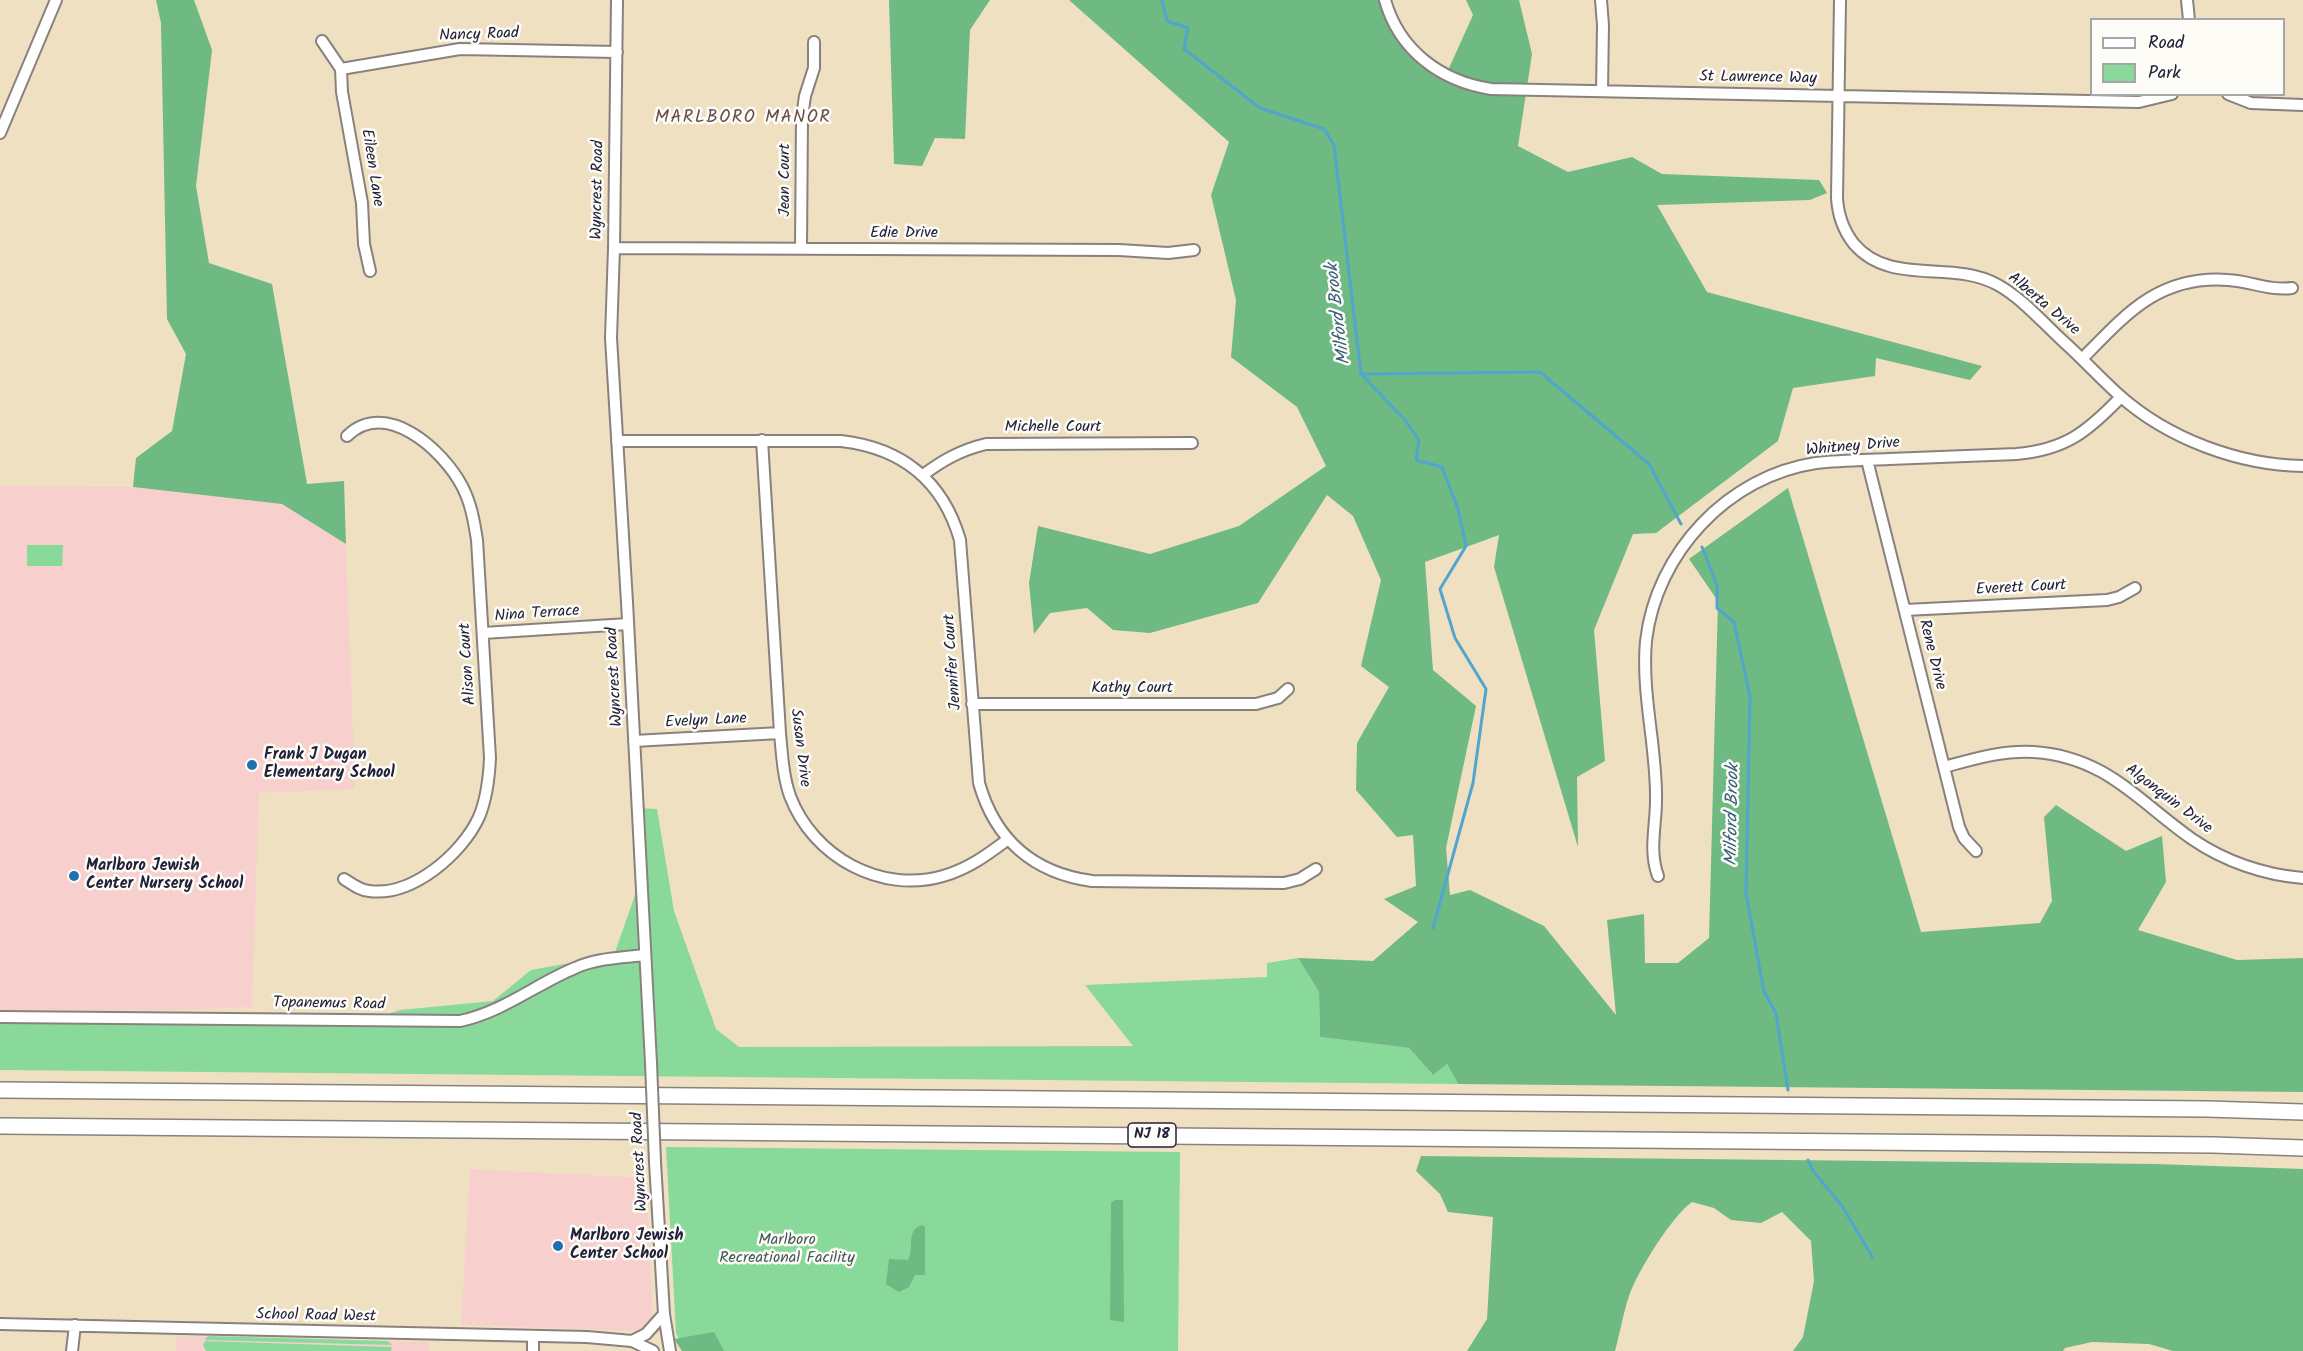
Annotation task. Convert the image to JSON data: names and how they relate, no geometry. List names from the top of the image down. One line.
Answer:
{"streets":{"highway":["NJ 18"],"street":["Nancy Road","St Lawrence Way","Eileen Lane","Jean Court","Wyncrest Road","Edie Drive","Alberta Drive","Michelle Court","Whitney Drive","Everett Court","Nina Terrace","Rene Drive","Jennifer Court","Alison Court","Kathy Court","Evelyn Lane","Susan Drive","Algonquin Drive","Topanemus Road","School Road West"]},"crossings":[["Nancy Road","Eileen Lane"],["Nancy Road","Wyncrest Road"],["St Lawrence Way","Alberta Drive"],["Jean Court","Edie Drive"],["Wyncrest Road","Edie Drive"],["Wyncrest Road","Nina Terrace"],["Wyncrest Road","Jennifer Court"],["Wyncrest Road","Evelyn Lane"],["Wyncrest Road","Topanemus Road"],["Alberta Drive","Whitney Drive"],["Michelle Court","Jennifer Court"],["Whitney Drive","Rene Drive"],["Everett Court","Rene Drive"],["Nina Terrace","Alison Court"],["Rene Drive","Algonquin Drive"],["Jennifer Court","Kathy Court"],["Jennifer Court","Susan Drive"],["Evelyn Lane","Susan Drive"]],"districts":["MARLBORO MANOR"],"water":["Milford Brook"],"parks":["Marlboro Recreational Facility"],"places":["Frank J Dugan Elementary School","Marlboro Jewish Center Nursery School","Marlboro Jewish Center School"],"legend":["Road","Park"]}
